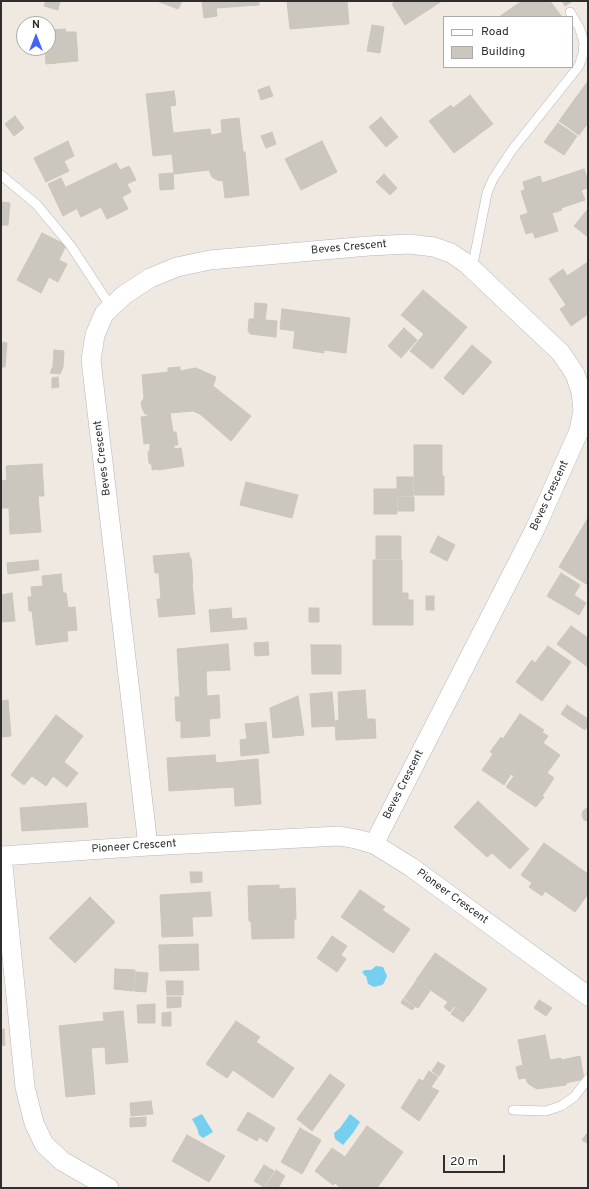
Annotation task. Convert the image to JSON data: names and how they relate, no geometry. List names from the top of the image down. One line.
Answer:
{"streets":{"street":["Beves Crescent","Pioneer Crescent"]},"crossings":[["Beves Crescent","Pioneer Crescent"]],"legend":["Road","Building"],"scale_bar":"20 m","north":"top"}
